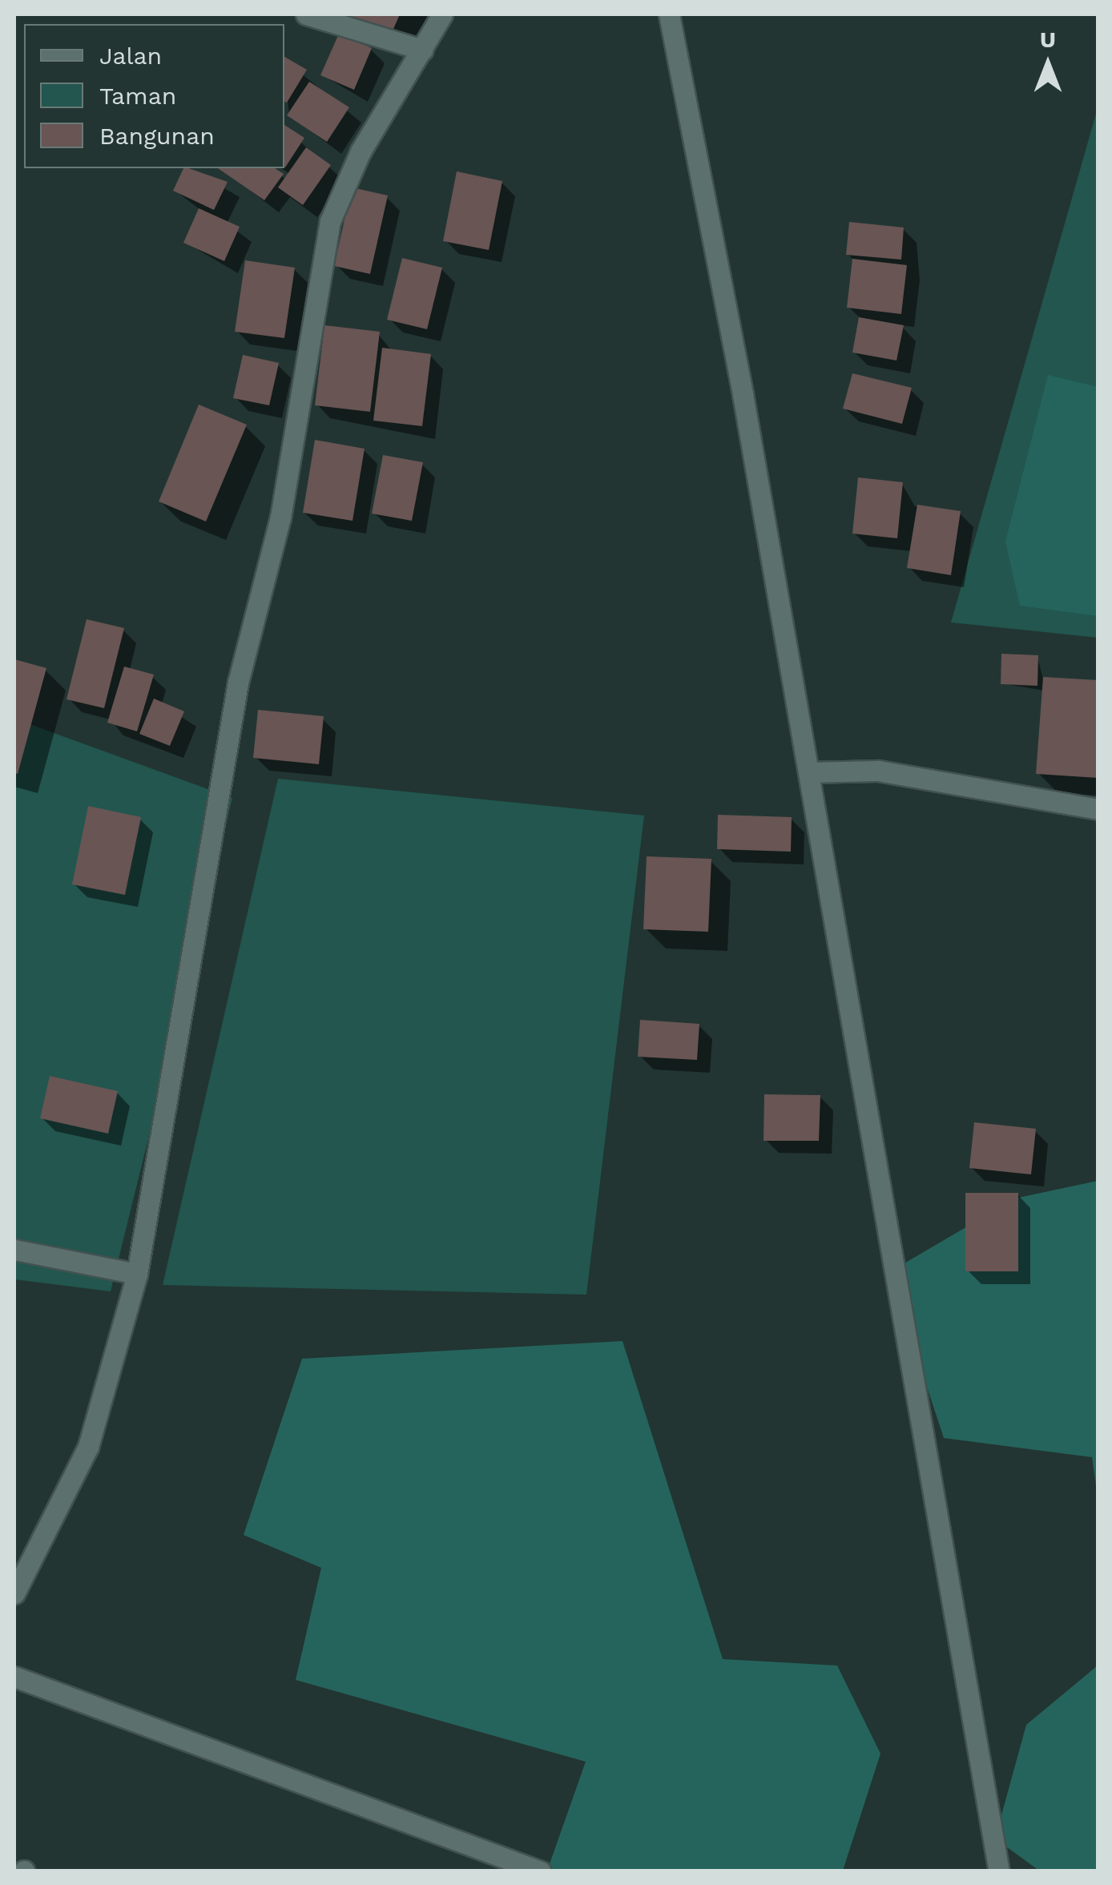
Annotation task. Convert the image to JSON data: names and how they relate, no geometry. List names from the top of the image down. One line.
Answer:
{"legend":["Jalan","Taman","Bangunan"],"north":"top"}
